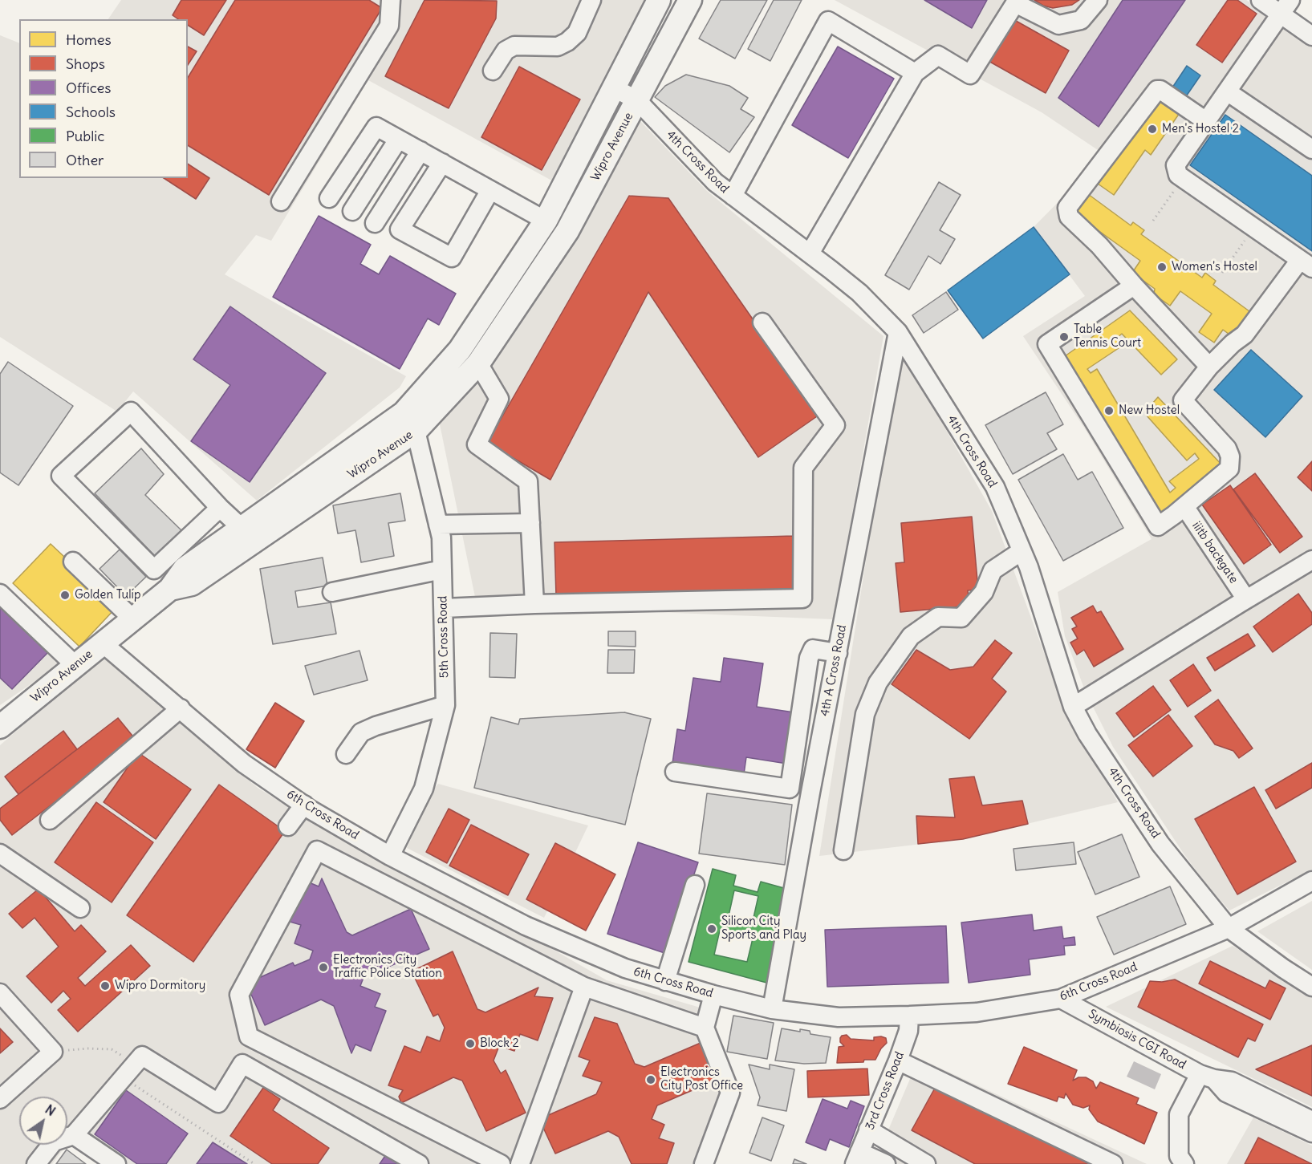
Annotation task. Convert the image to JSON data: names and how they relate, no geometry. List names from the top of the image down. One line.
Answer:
{"streets":{"main road":["Wipro Avenue"],"street":["4th Cross Road","iiitb backgate","5th Cross Road","4th A Cross Road","6th Cross Road","Symbiosis CGI Road","3rd Cross Road"]},"crossings":[["Wipro Avenue","4th Cross Road"],["Wipro Avenue","5th Cross Road"],["Wipro Avenue","6th Cross Road"],["4th Cross Road","4th A Cross Road"],["4th Cross Road","6th Cross Road"],["5th Cross Road","6th Cross Road"],["4th A Cross Road","6th Cross Road"],["6th Cross Road","Symbiosis CGI Road"],["6th Cross Road","3rd Cross Road"]],"places":["Men's Hostel 2","Women's Hostel","Table Tennis Court","New Hostel","Golden Tulip","Silicon City Sports and Play","Electronics City Traffic Police Station","Wipro Dormitory","Block 2","Electronics City Post Office"],"legend":["Homes","Shops","Offices","Schools","Public","Other"],"north":"top right"}
